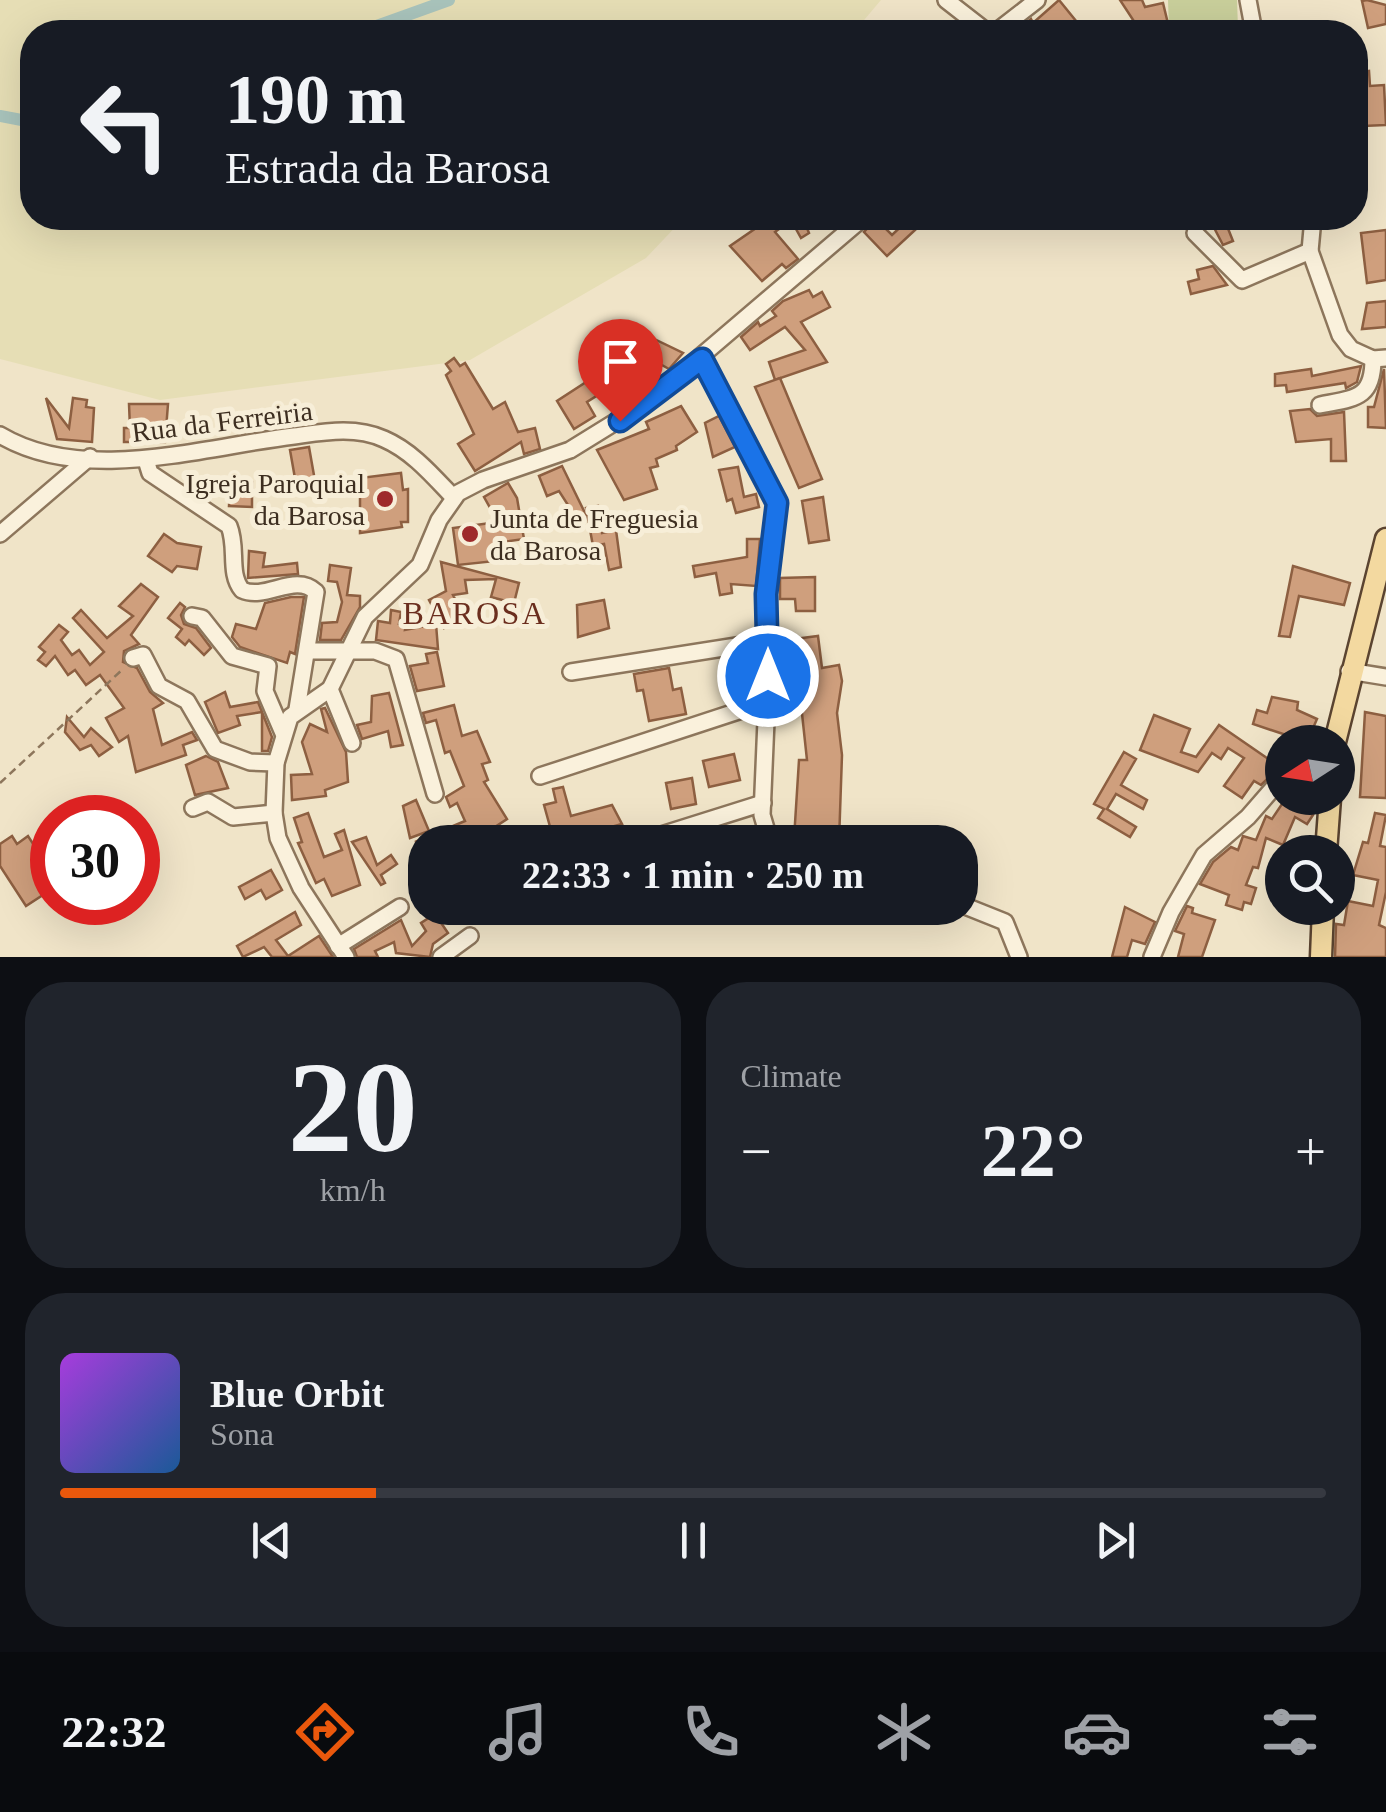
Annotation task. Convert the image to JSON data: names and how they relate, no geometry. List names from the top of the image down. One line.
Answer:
{"streets":{"street":["Rua da Ferreiria"]},"districts":["BAROSA"],"places":["Igreja Paroquial da Barosa","Junta de Freguesia da Barosa"],"north":"left","page":{"turn":["190 m","Estrada da Barosa"],"limit":"30","trip":"22:33 · 1 min · 250 m","tile":[["20","km/h"],"Climate"],"heat":["−","22°","+"],"song":["Blue Orbit","Sona"],"tabs":"22:32"}}
